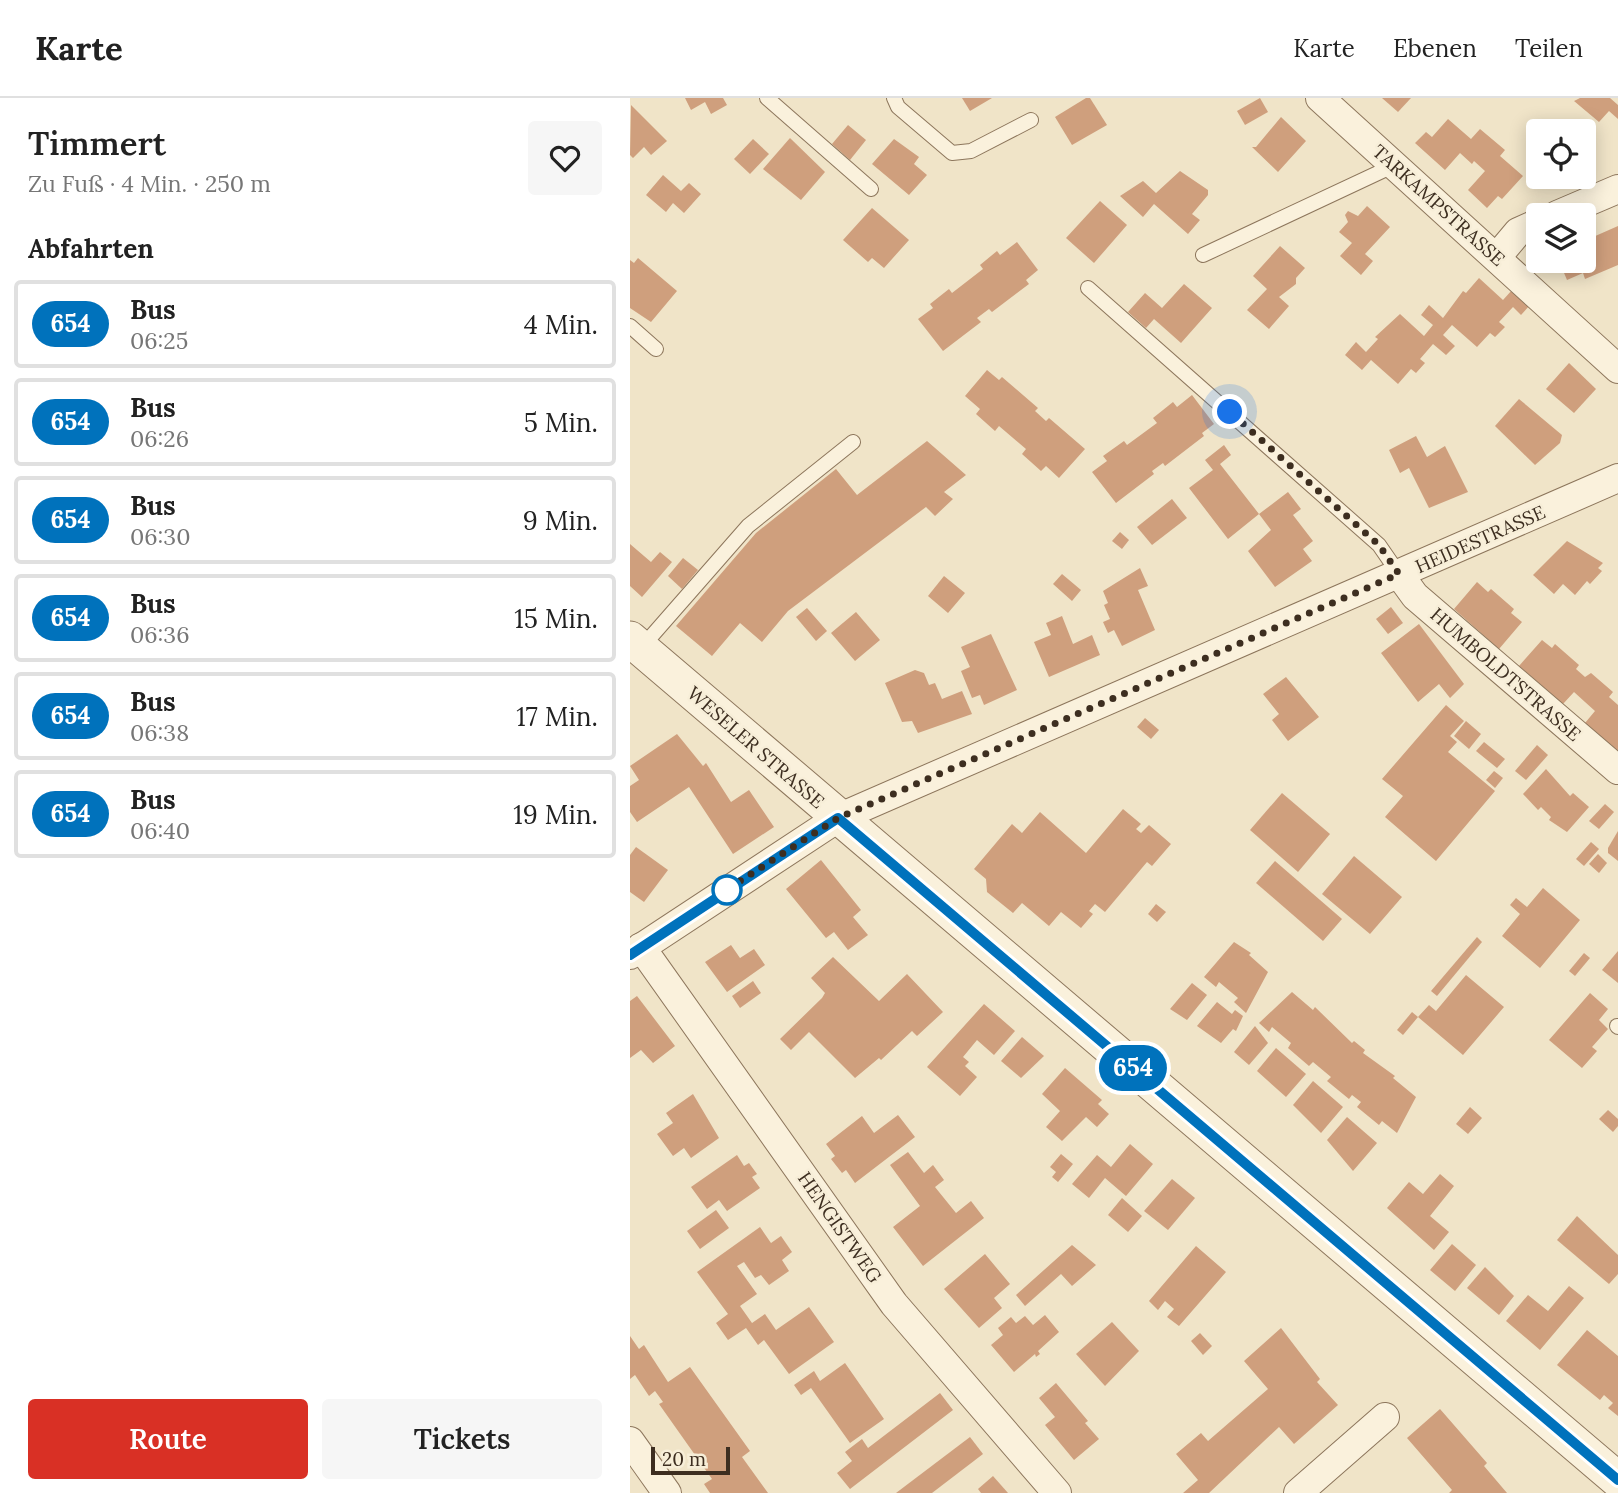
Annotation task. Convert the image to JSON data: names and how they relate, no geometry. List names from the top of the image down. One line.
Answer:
{"streets":{"street":["TARKAMPSTRASSE","HEIDESTRASSE","HUMBOLDTSTRASSE","WESELER STRASSE","HENGISTWEG"]},"crossings":[["HEIDESTRASSE","HUMBOLDTSTRASSE"],["HEIDESTRASSE","WESELER STRASSE"],["HEIDESTRASSE","HENGISTWEG"]],"lines":["bus line 654"],"scale_bar":"20 m","page":{"header":"Karte","nav":["Karte","Ebenen","Teilen"],"heading":[["Timmert","Zu Fuß · 4 Min. · 250 m"],"Abfahrten"],"on_map":"654","list":[{"mark":"654","name":"Bus","note":"06:25","value":"4 Min."},{"mark":"654","name":"Bus","note":"06:26","value":"5 Min."},{"mark":"654","name":"Bus","note":"06:30","value":"9 Min."},{"mark":"654","name":"Bus","note":"06:36","value":"15 Min."},{"mark":"654","name":"Bus","note":"06:38","value":"17 Min."},{"mark":"654","name":"Bus","note":"06:40","value":"19 Min."}],"buttons":["Route","Tickets"],"scale":"20 m"}}
